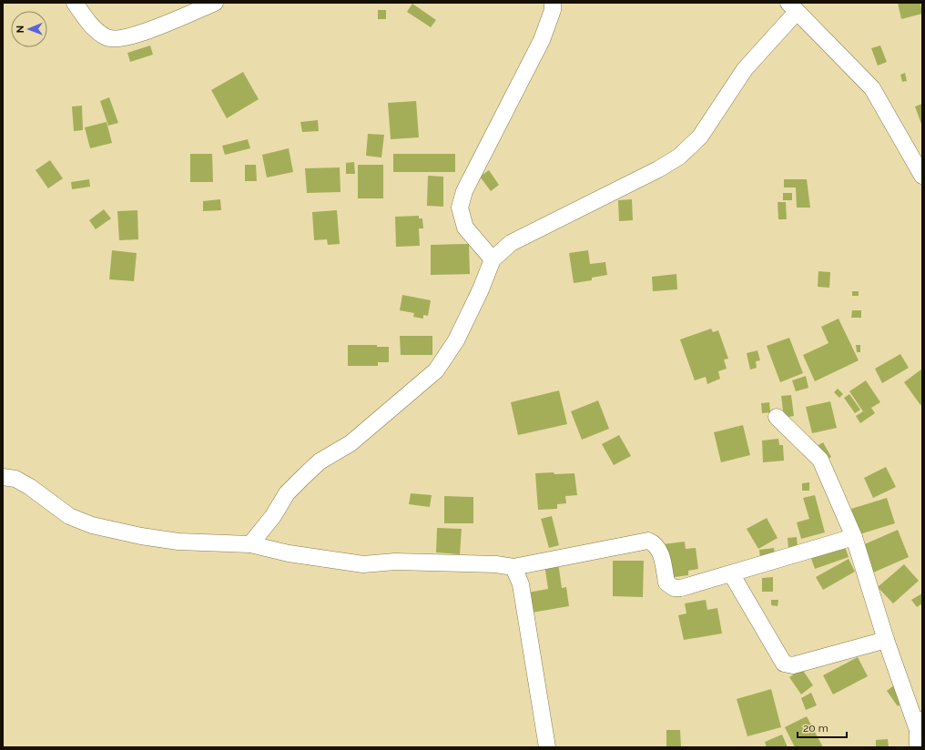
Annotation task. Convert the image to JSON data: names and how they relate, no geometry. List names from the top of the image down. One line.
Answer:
{"scale_bar":"20 m","north":"left"}
